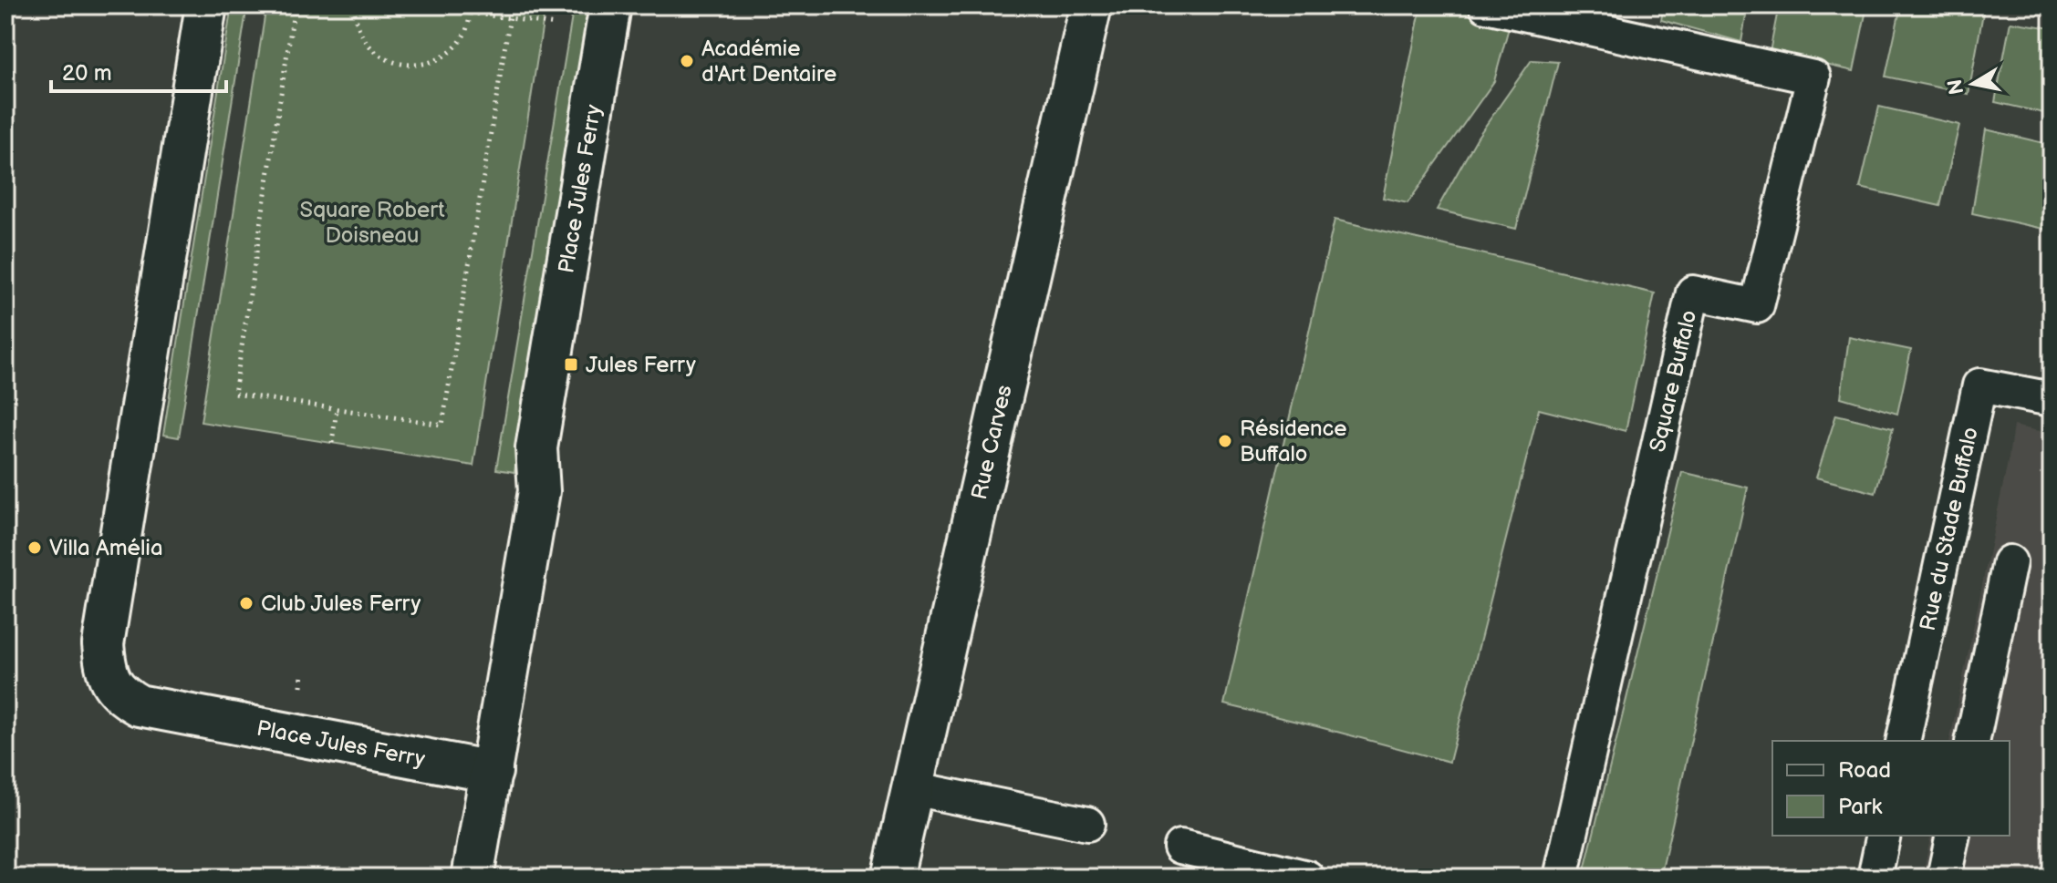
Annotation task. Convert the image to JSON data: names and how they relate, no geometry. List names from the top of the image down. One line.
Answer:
{"streets":{"street":["Place Jules Ferry","Rue Carves"],"lane":["Square Buffalo","Rue du Stade Buffalo"]},"parks":["Square Robert Doisneau"],"places":{"other":["Académie d'Art Dentaire","Résidence Buffalo","Villa Amélia","Club Jules Ferry"],"transit":["Jules Ferry"]},"legend":["Road","Park"],"scale_bar":"20 m","north":"left"}
